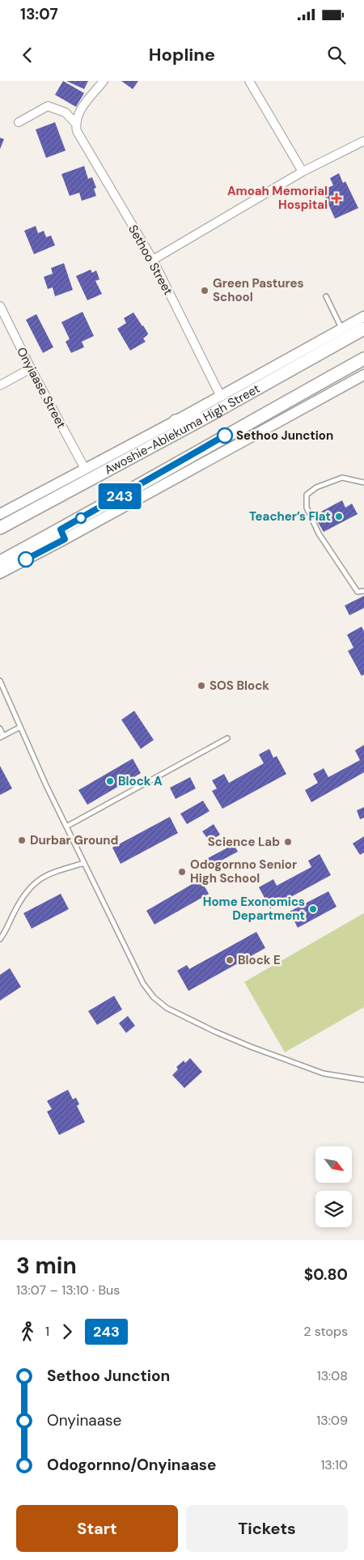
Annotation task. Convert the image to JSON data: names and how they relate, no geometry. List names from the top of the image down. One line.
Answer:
{"streets":{"main road":["Awoshie-Ablekuma High Street"],"street":["Sethoo Street","Onyiaase Street"]},"crossings":[["Sethoo Street","Awoshie-Ablekuma High Street"],["Onyiaase Street","Awoshie-Ablekuma High Street"]],"places":{"health":["Amoah Memorial Hospital"],"other":["Green Pastures School","Sethoo Junction","Teacher’s Flat","SOS Block","Block A","Durbar Ground","Science Lab","Odogornno Senior High School","Home Exonomics Department","Block E"]},"lines":["bus line 243"],"north":"bottom right","page":{"status":"13:07","header":"Hopline","on_map":"243","heading":["3 min","13:07 – 13:10 · Bus","$0.80"],"legs":["1","243","2 stops"],"list":[{"name":"Sethoo Junction","value":"13:08"},{"name":"Onyinaase","value":"13:09"},{"name":"Odogornno/Onyinaase","value":"13:10"}],"buttons":["Start","Tickets"]}}
